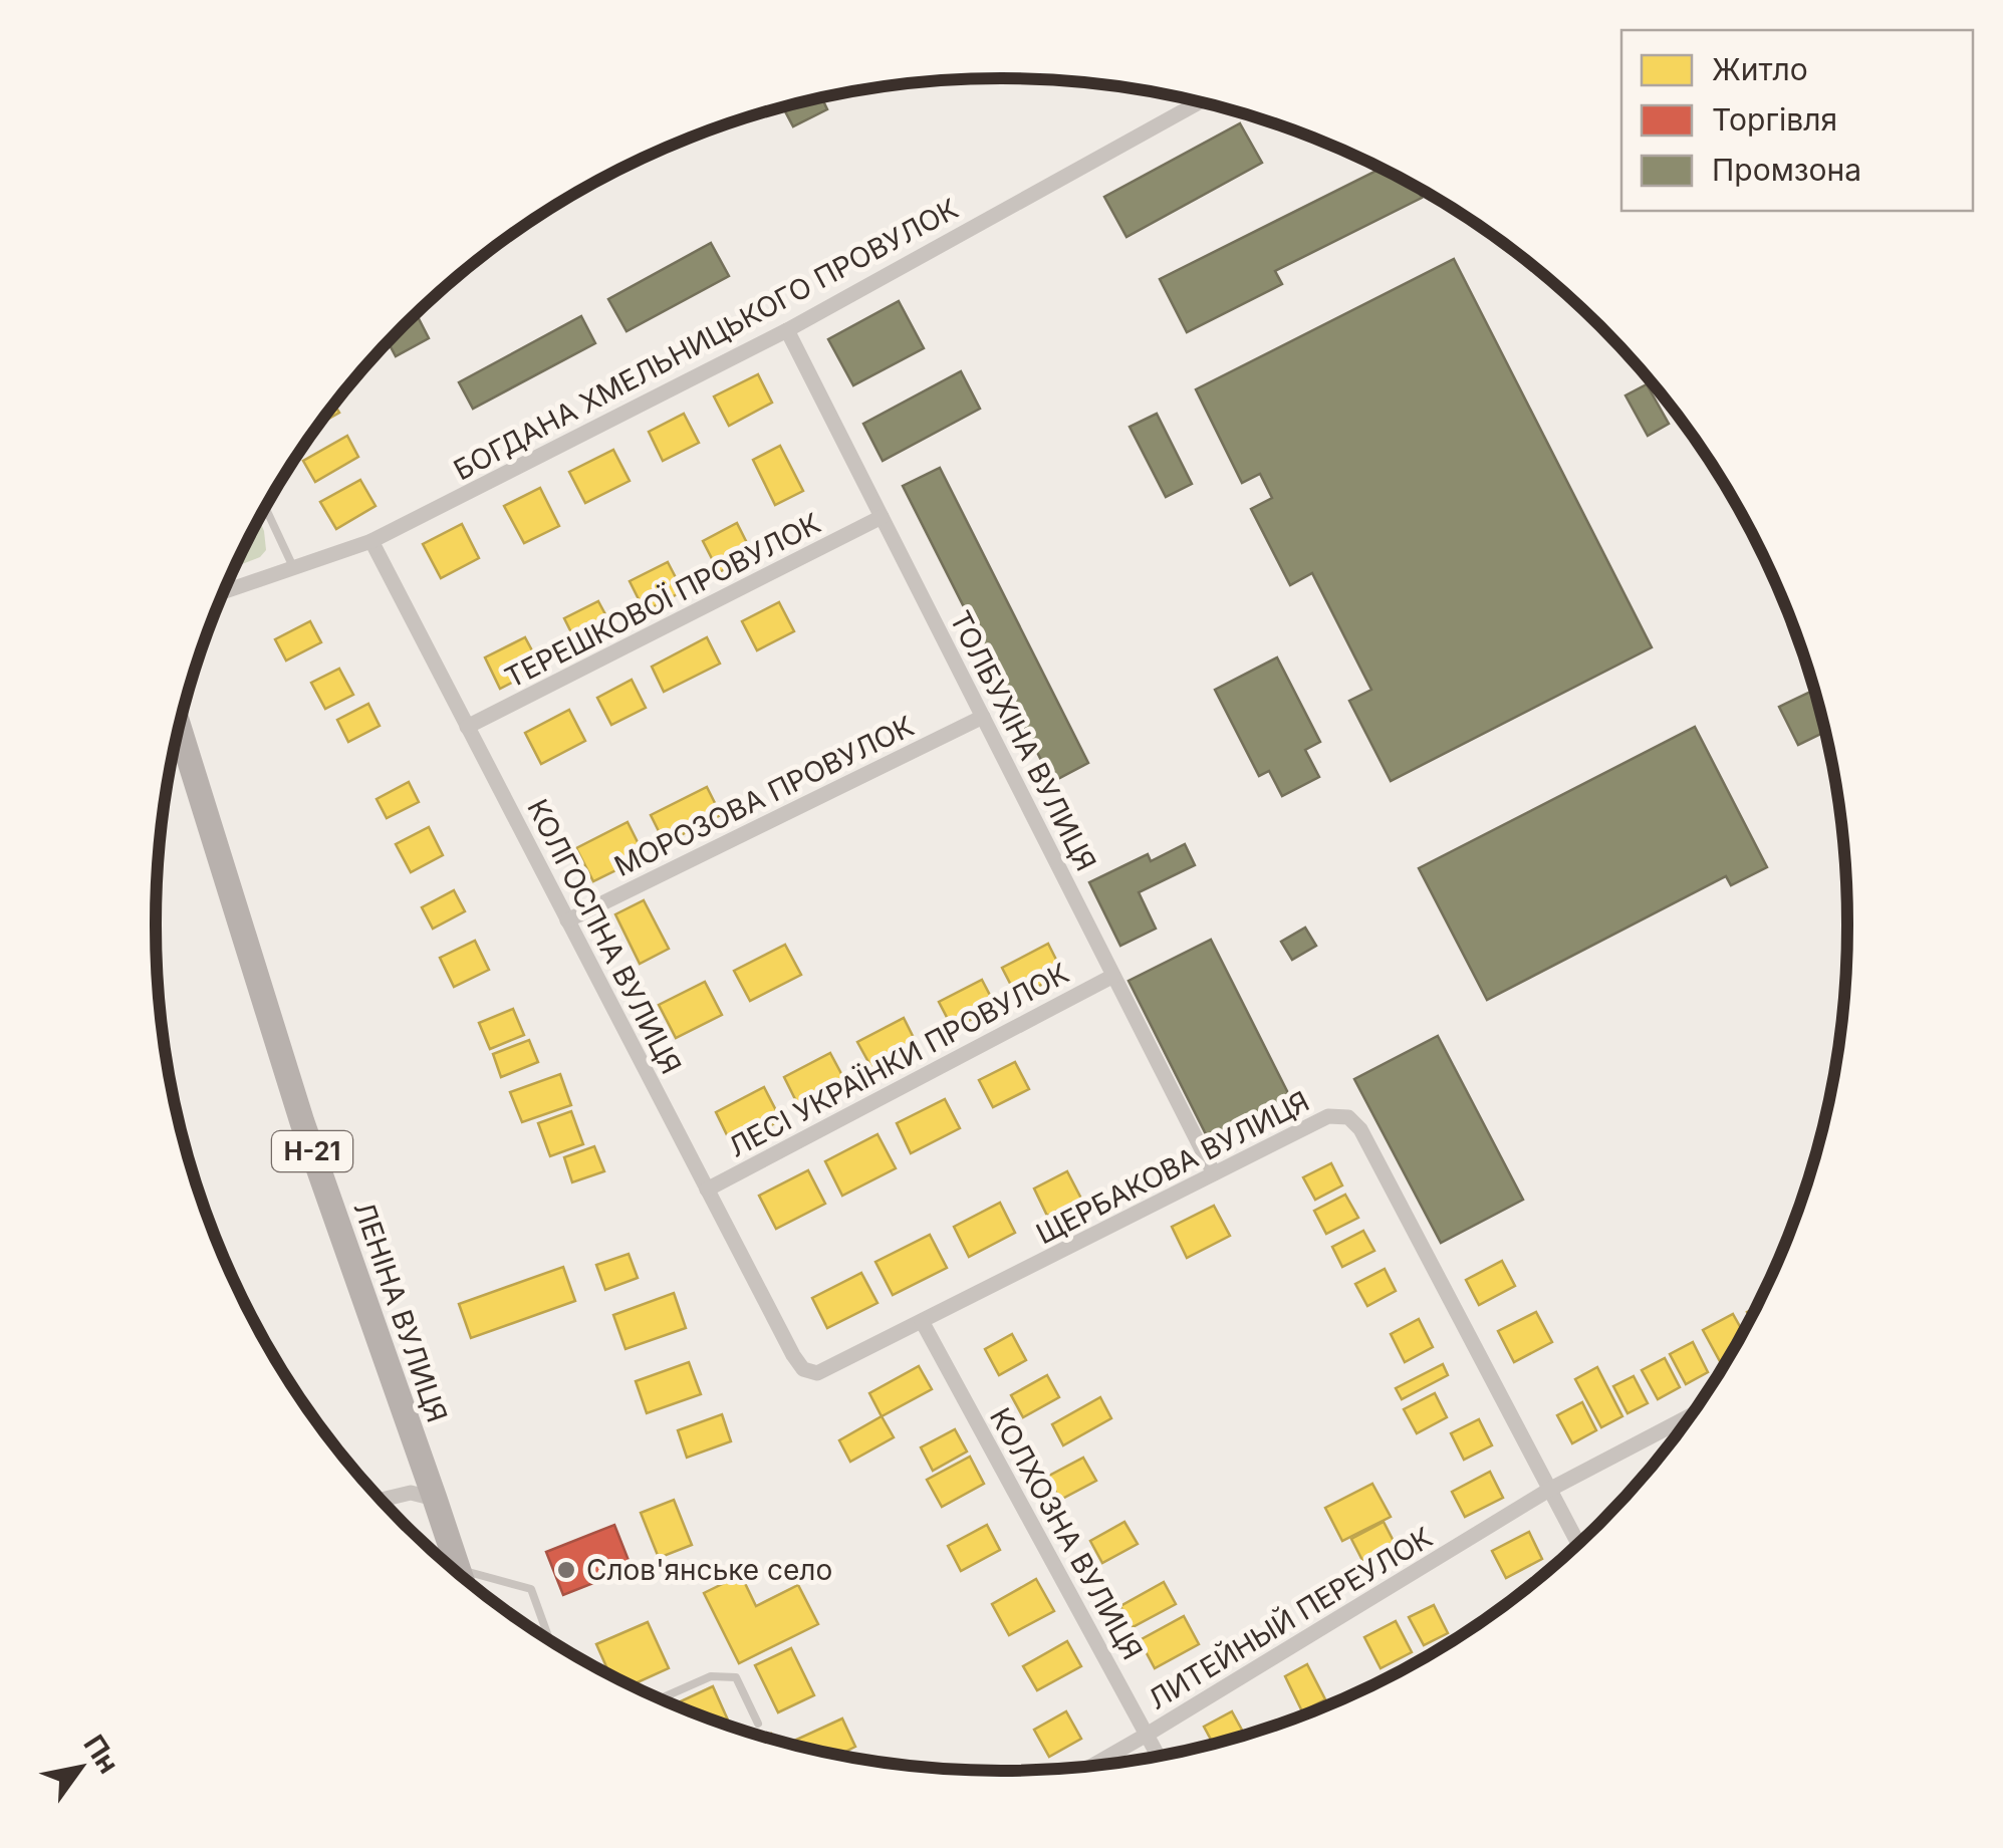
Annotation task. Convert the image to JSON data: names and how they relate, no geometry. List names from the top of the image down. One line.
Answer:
{"streets":{"main road":["Н-21","ЛЕНІНА ВУЛИЦЯ"],"street":["БОГДАНА ХМЕЛЬНИЦЬКОГО ПРОВУЛОК","ТЕРЕШКОВОЇ ПРОВУЛОК","ТОЛБУХІНА ВУЛИЦЯ","МОРОЗОВА ПРОВУЛОК","КОЛГОСПНА ВУЛИЦЯ","ЛЕСІ УКРАЇНКИ ПРОВУЛОК","ЩЕРБАКОВА ВУЛИЦЯ","КОЛХОЗНА ВУЛИЦЯ","ЛИТЕЙНЫЙ ПЕРЕУЛОК"]},"crossings":[["БОГДАНА ХМЕЛЬНИЦЬКОГО ПРОВУЛОК","ТОЛБУХІНА ВУЛИЦЯ"],["БОГДАНА ХМЕЛЬНИЦЬКОГО ПРОВУЛОК","КОЛГОСПНА ВУЛИЦЯ"],["ТЕРЕШКОВОЇ ПРОВУЛОК","ТОЛБУХІНА ВУЛИЦЯ"],["ТЕРЕШКОВОЇ ПРОВУЛОК","КОЛГОСПНА ВУЛИЦЯ"],["ТОЛБУХІНА ВУЛИЦЯ","МОРОЗОВА ПРОВУЛОК"],["ТОЛБУХІНА ВУЛИЦЯ","ЛЕСІ УКРАЇНКИ ПРОВУЛОК"],["ТОЛБУХІНА ВУЛИЦЯ","ЩЕРБАКОВА ВУЛИЦЯ"],["МОРОЗОВА ПРОВУЛОК","КОЛГОСПНА ВУЛИЦЯ"],["КОЛГОСПНА ВУЛИЦЯ","ЛЕСІ УКРАЇНКИ ПРОВУЛОК"],["КОЛГОСПНА ВУЛИЦЯ","ЩЕРБАКОВА ВУЛИЦЯ"],["ЩЕРБАКОВА ВУЛИЦЯ","КОЛХОЗНА ВУЛИЦЯ"],["ЩЕРБАКОВА ВУЛИЦЯ","ЛИТЕЙНЫЙ ПЕРЕУЛОК"],["КОЛХОЗНА ВУЛИЦЯ","ЛИТЕЙНЫЙ ПЕРЕУЛОК"]],"places":["Слов'янське село"],"legend":["Житло","Торгівля","Промзона"],"north":"top right"}
